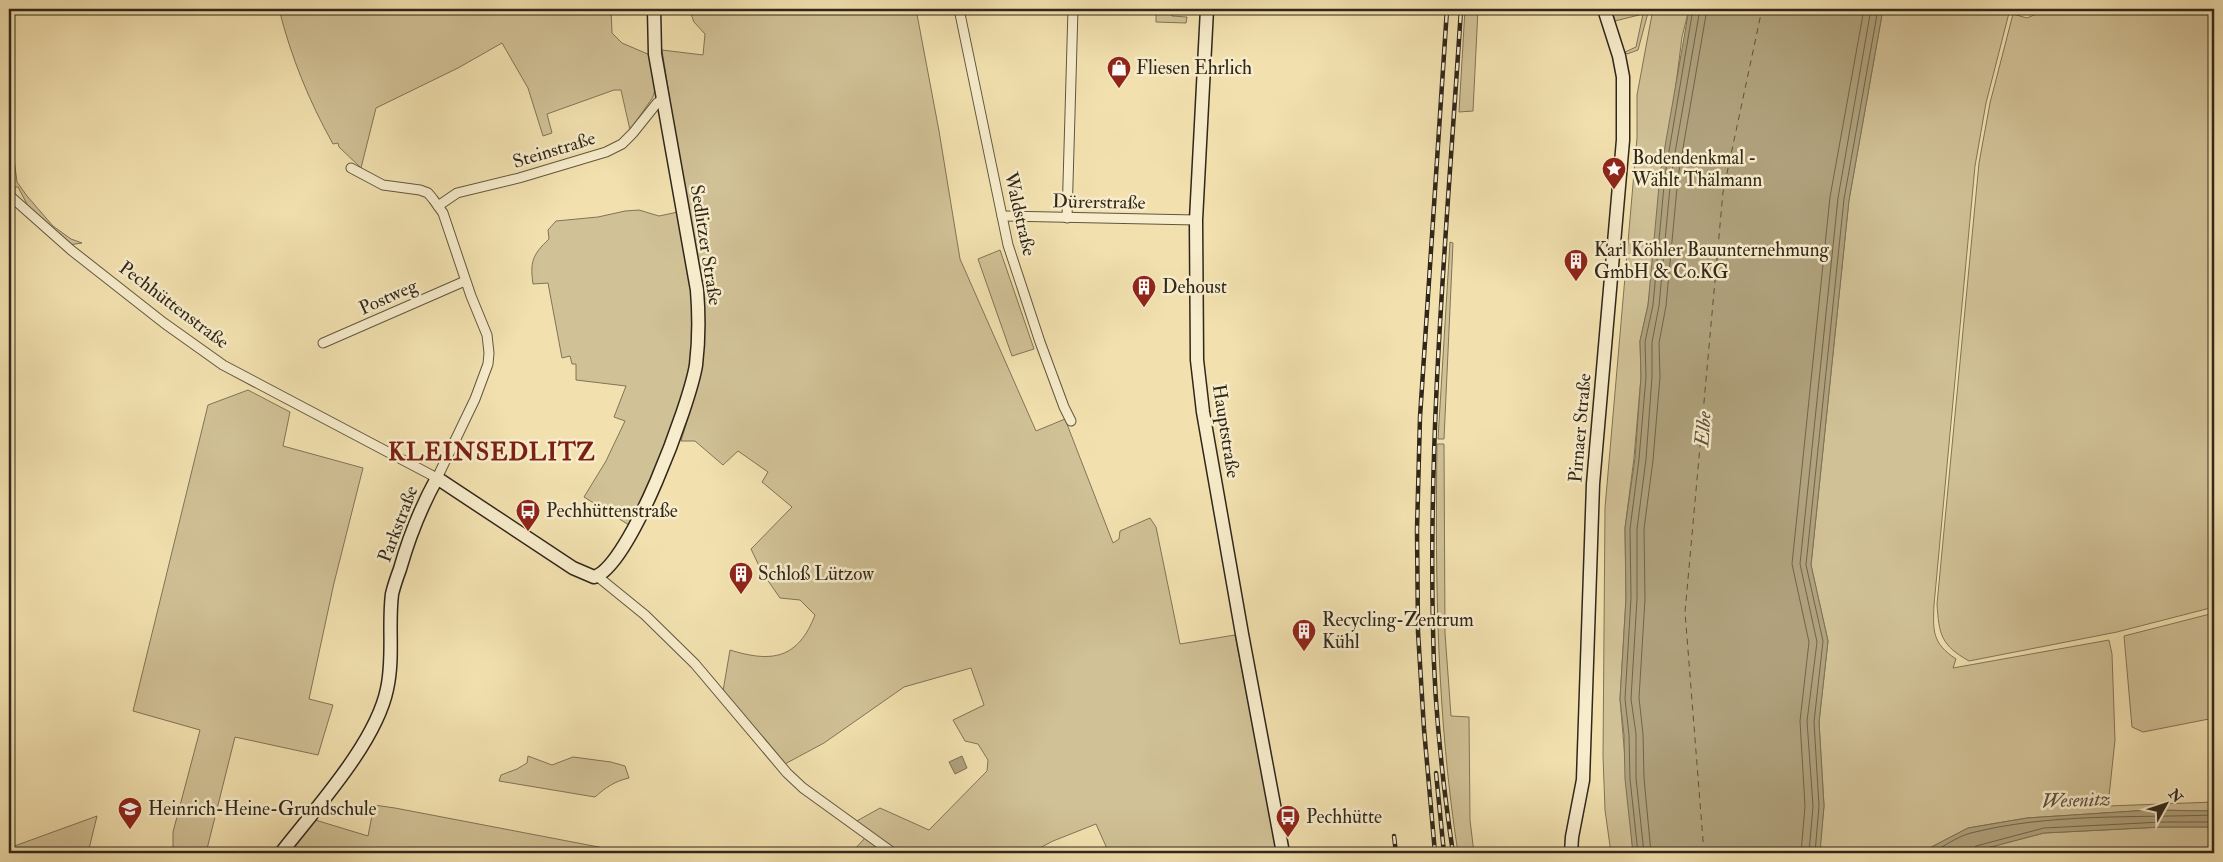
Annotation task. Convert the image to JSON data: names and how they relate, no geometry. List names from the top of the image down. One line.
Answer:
{"streets":{"street":["Steinstraße","Dürerstraße","Waldstraße","Sedlitzer Straße","Postweg","Pechhüttenstraße","Pirnaer Straße","Hauptstraße","Parkstraße"]},"crossings":[["Steinstraße","Sedlitzer Straße"],["Steinstraße","Parkstraße"],["Dürerstraße","Waldstraße"],["Dürerstraße","Hauptstraße"],["Sedlitzer Straße","Pechhüttenstraße"],["Postweg","Parkstraße"],["Pechhüttenstraße","Parkstraße"]],"districts":["KLEINSEDLITZ"],"water":["Elbe","Wesenitz"],"places":{"shop":["Fliesen Ehrlich"],"place":["Bodendenkmal - Wählt Thälmann"],"building":["Karl Köhler Bauunternehmung GmbH & Co.KG","Dehoust","Schloß Lützow","Recycling-Zentrum Kühl"],"bus stop":["Pechhüttenstraße","Pechhütte"],"school or university":["Heinrich-Heine-Grundschule"]},"north":"top right"}
